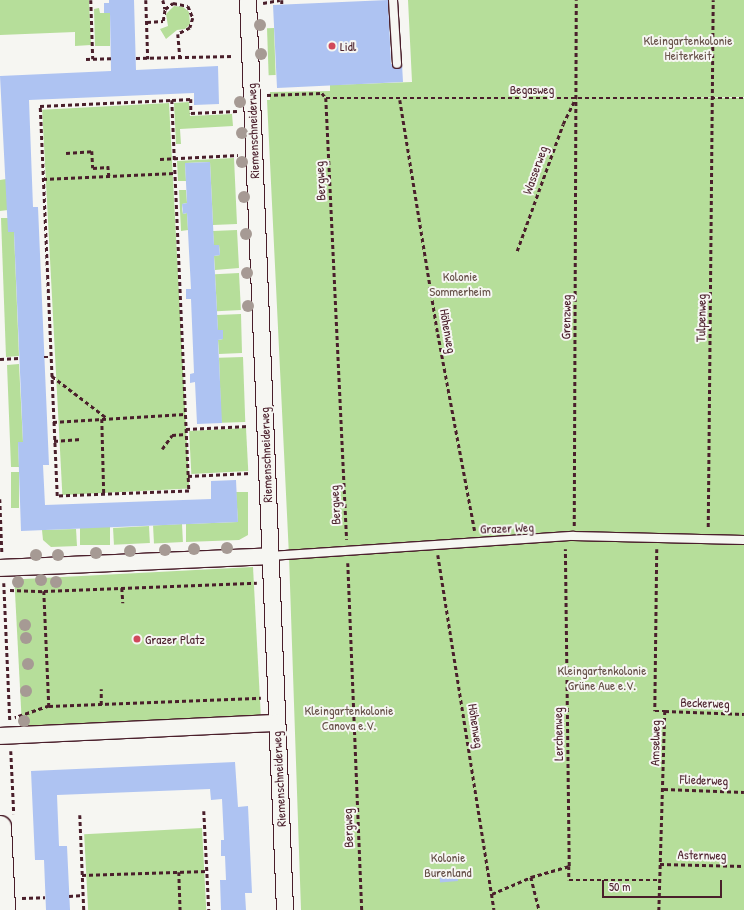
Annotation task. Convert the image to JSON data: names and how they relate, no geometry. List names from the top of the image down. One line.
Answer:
{"streets":{"street":["Riemenschneiderweg"],"lane":["Grazer Weg"],"path":["Begasweg","Wasserweg","Bergweg","Grenzweg","Tulpenweg","Höhenweg","Beckerweg","Lerchenweg","Amselweg","Fliederweg","Asternweg"]},"crossings":[["Begasweg","Wasserweg"],["Begasweg","Bergweg"],["Begasweg","Grenzweg"],["Begasweg","Tulpenweg"],["Begasweg","Höhenweg"],["Riemenschneiderweg","Grazer Weg"],["Wasserweg","Grenzweg"],["Bergweg","Grazer Weg"],["Grenzweg","Grazer Weg"],["Tulpenweg","Grazer Weg"],["Höhenweg","Grazer Weg"],["Grazer Weg","Lerchenweg"],["Grazer Weg","Amselweg"],["Beckerweg","Amselweg"],["Amselweg","Fliederweg"],["Amselweg","Asternweg"]],"parks":["Kleingartenkolonie Heiterkeit","Kolonie Sommerheim","Kleingartenkolonie Grüne Aue e.V.","Kleingartenkolonie Canova e.V.","Kolonie Burenland"],"places":["Lidl","Grazer Platz"],"scale_bar":"50 m"}
